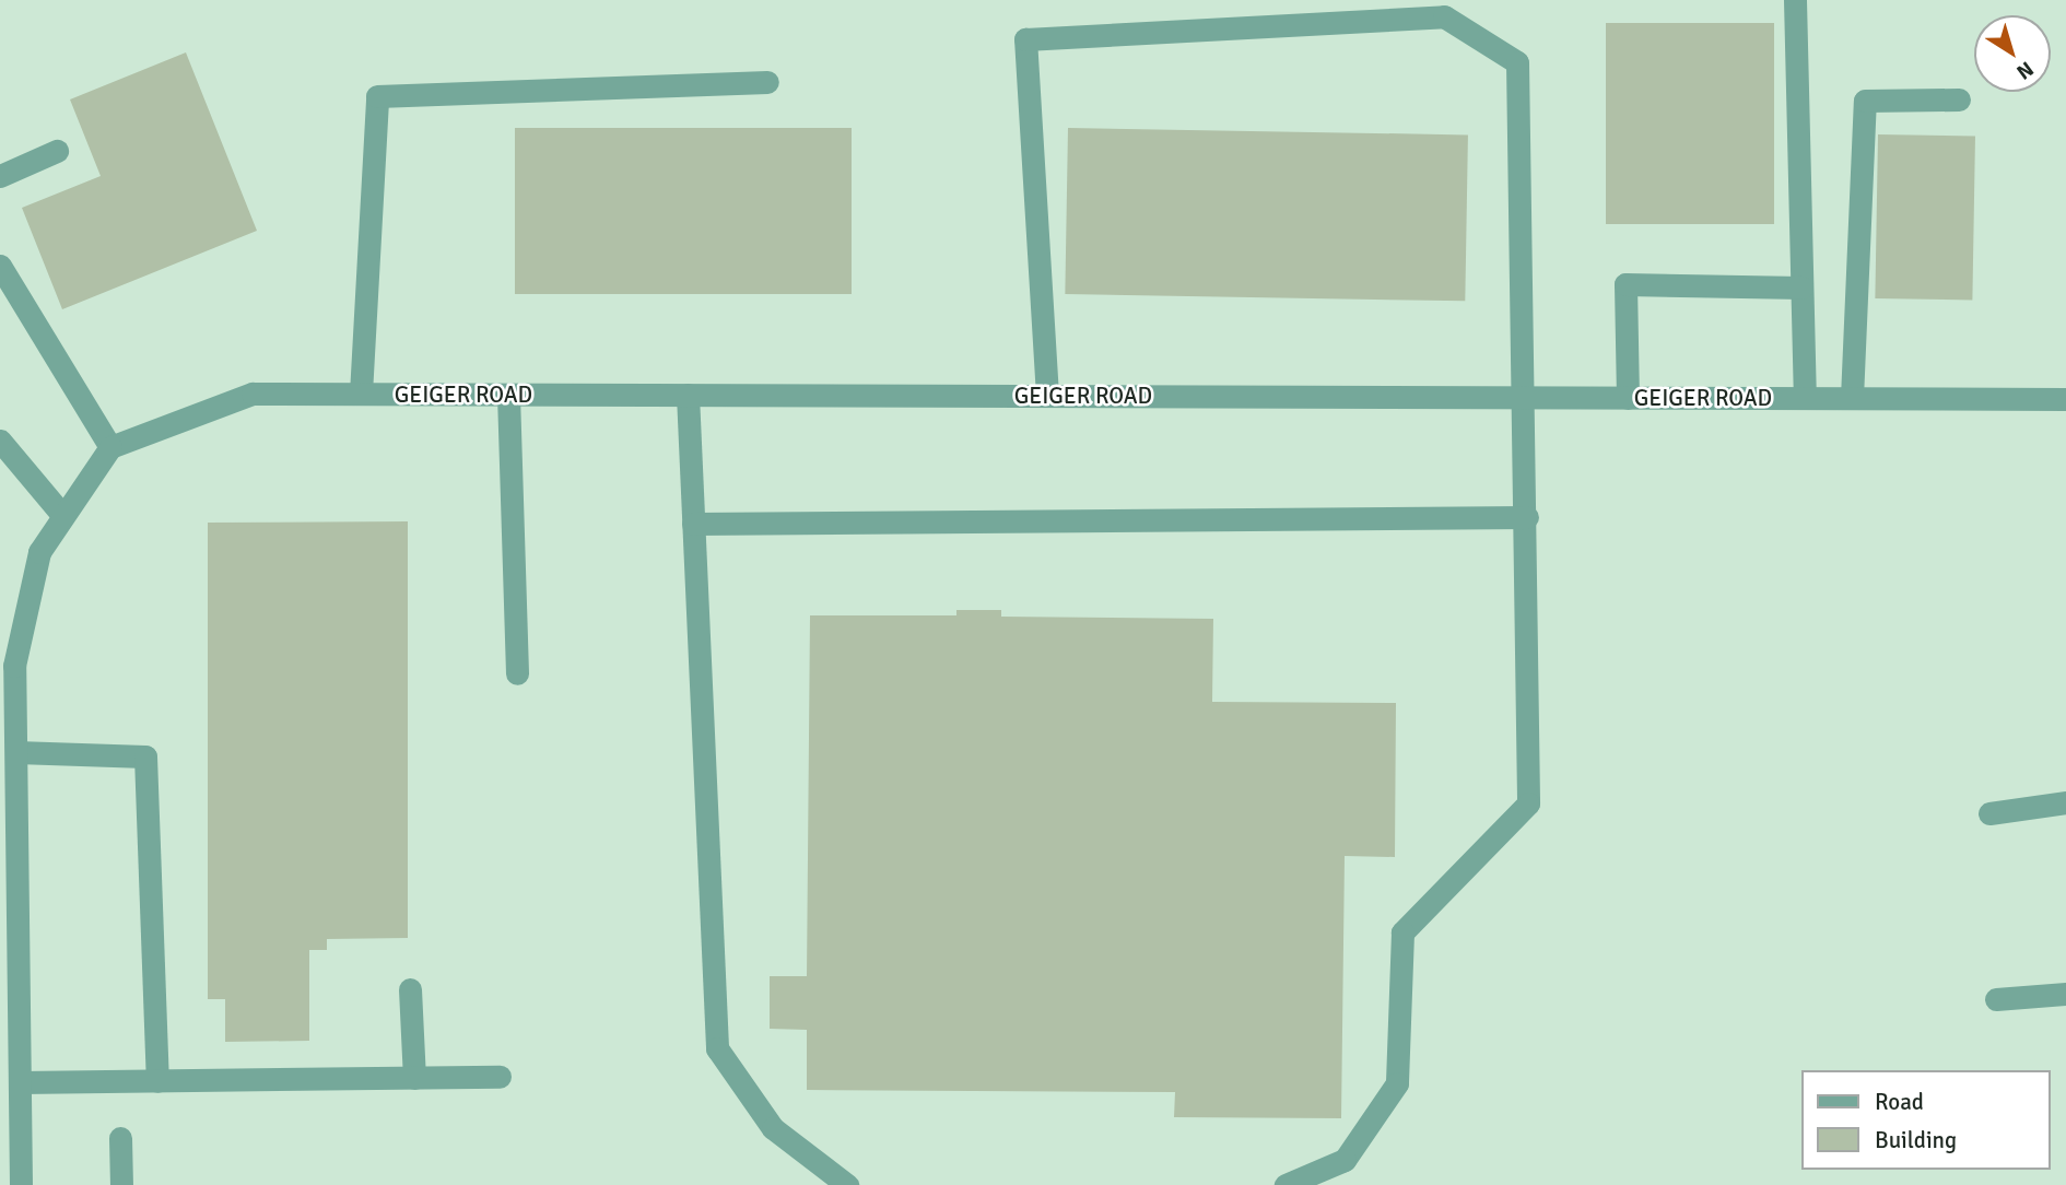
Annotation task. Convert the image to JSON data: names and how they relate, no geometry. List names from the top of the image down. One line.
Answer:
{"streets":{"street":["GEIGER ROAD"]},"legend":["Road","Building"],"north":"bottom right"}
